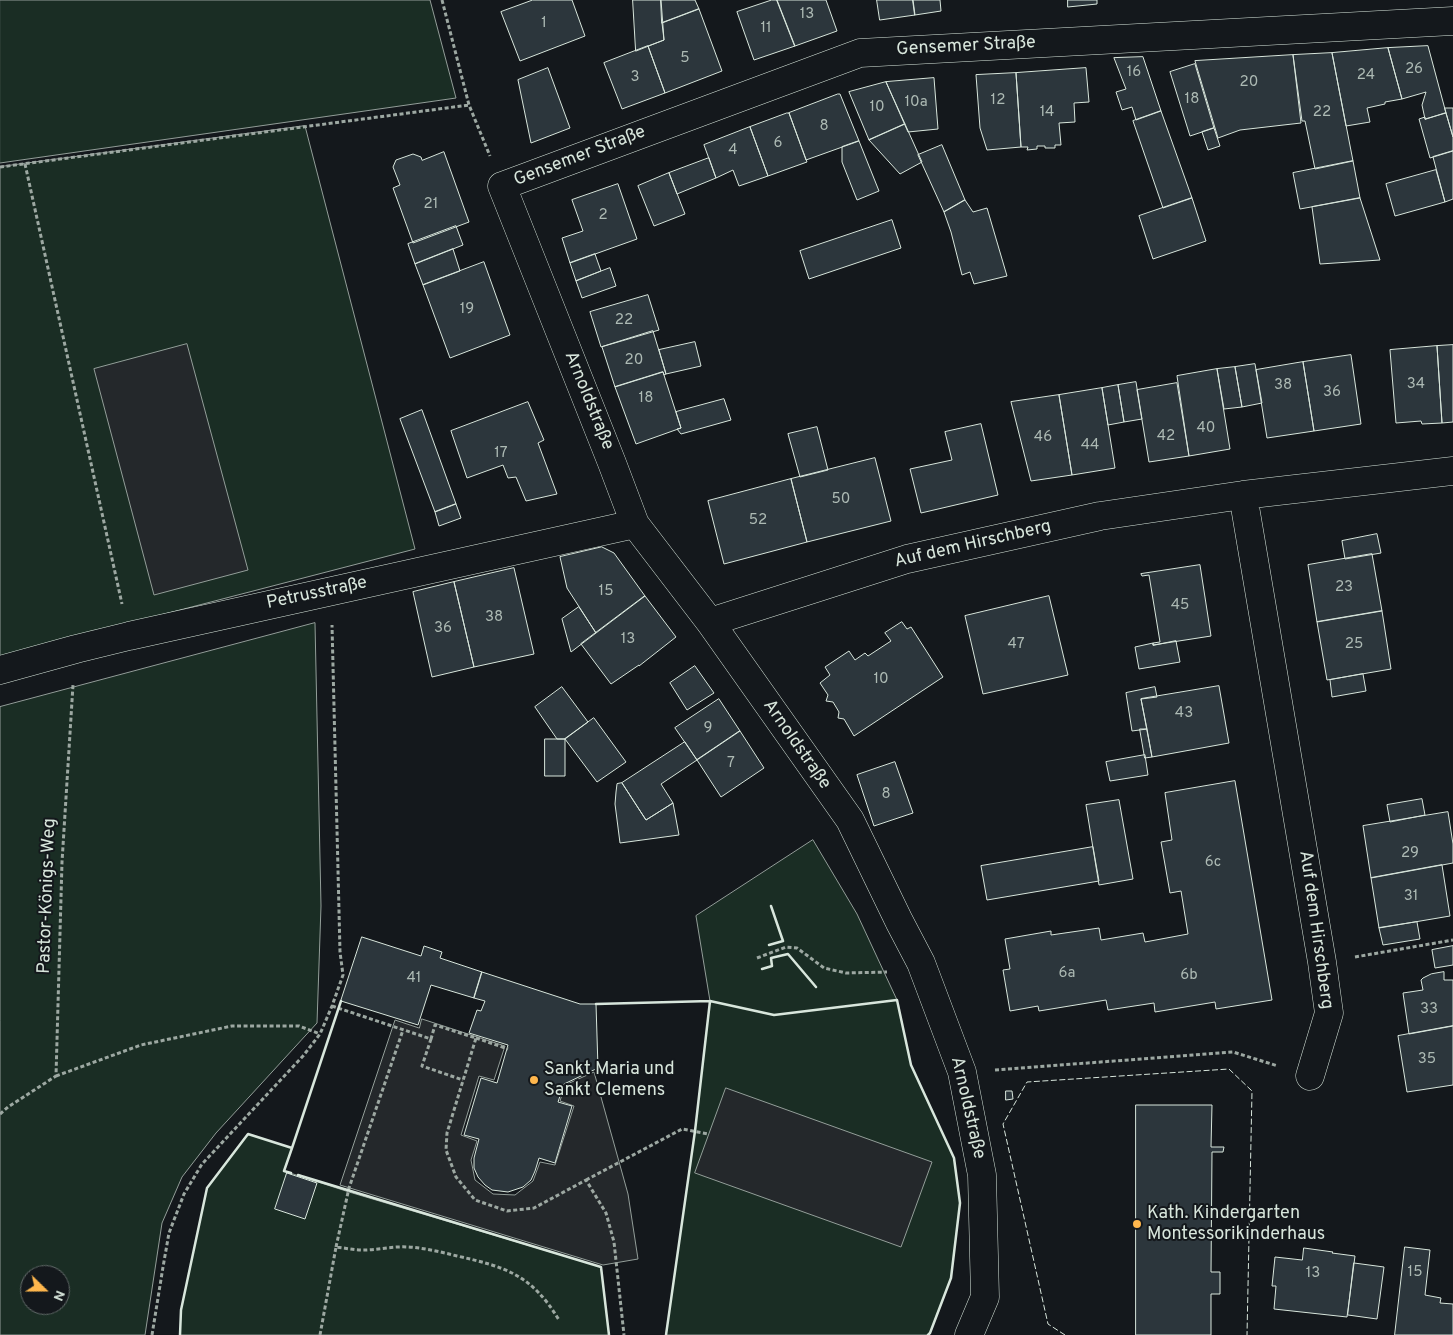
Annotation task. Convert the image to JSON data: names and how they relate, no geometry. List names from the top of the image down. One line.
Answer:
{"streets":{"street":["Gensemer Straße","Arnoldstraße","Auf dem Hirschberg","Petrusstraße"],"path":["Pastor-Königs-Weg"]},"crossings":[["Gensemer Straße","Arnoldstraße"],["Arnoldstraße","Auf dem Hirschberg"],["Arnoldstraße","Petrusstraße"],["Petrusstraße","Pastor-Königs-Weg"]],"places":["Sankt Maria und Sankt Clemens","Kath. Kindergarten Montessorikinderhaus"],"house_numbers":["13","1","11","5","26","16","24","3","20","18","12","10a","10","14","22","8","6","4","21","2","19","22","20","34","38","36","18","40","42","46","44","17","50","52","23","15","45","38","36","13","47","25","10","43","9","7","8","29","6c","31","6a","6b","41","33","35","15","13"],"north":"right"}
